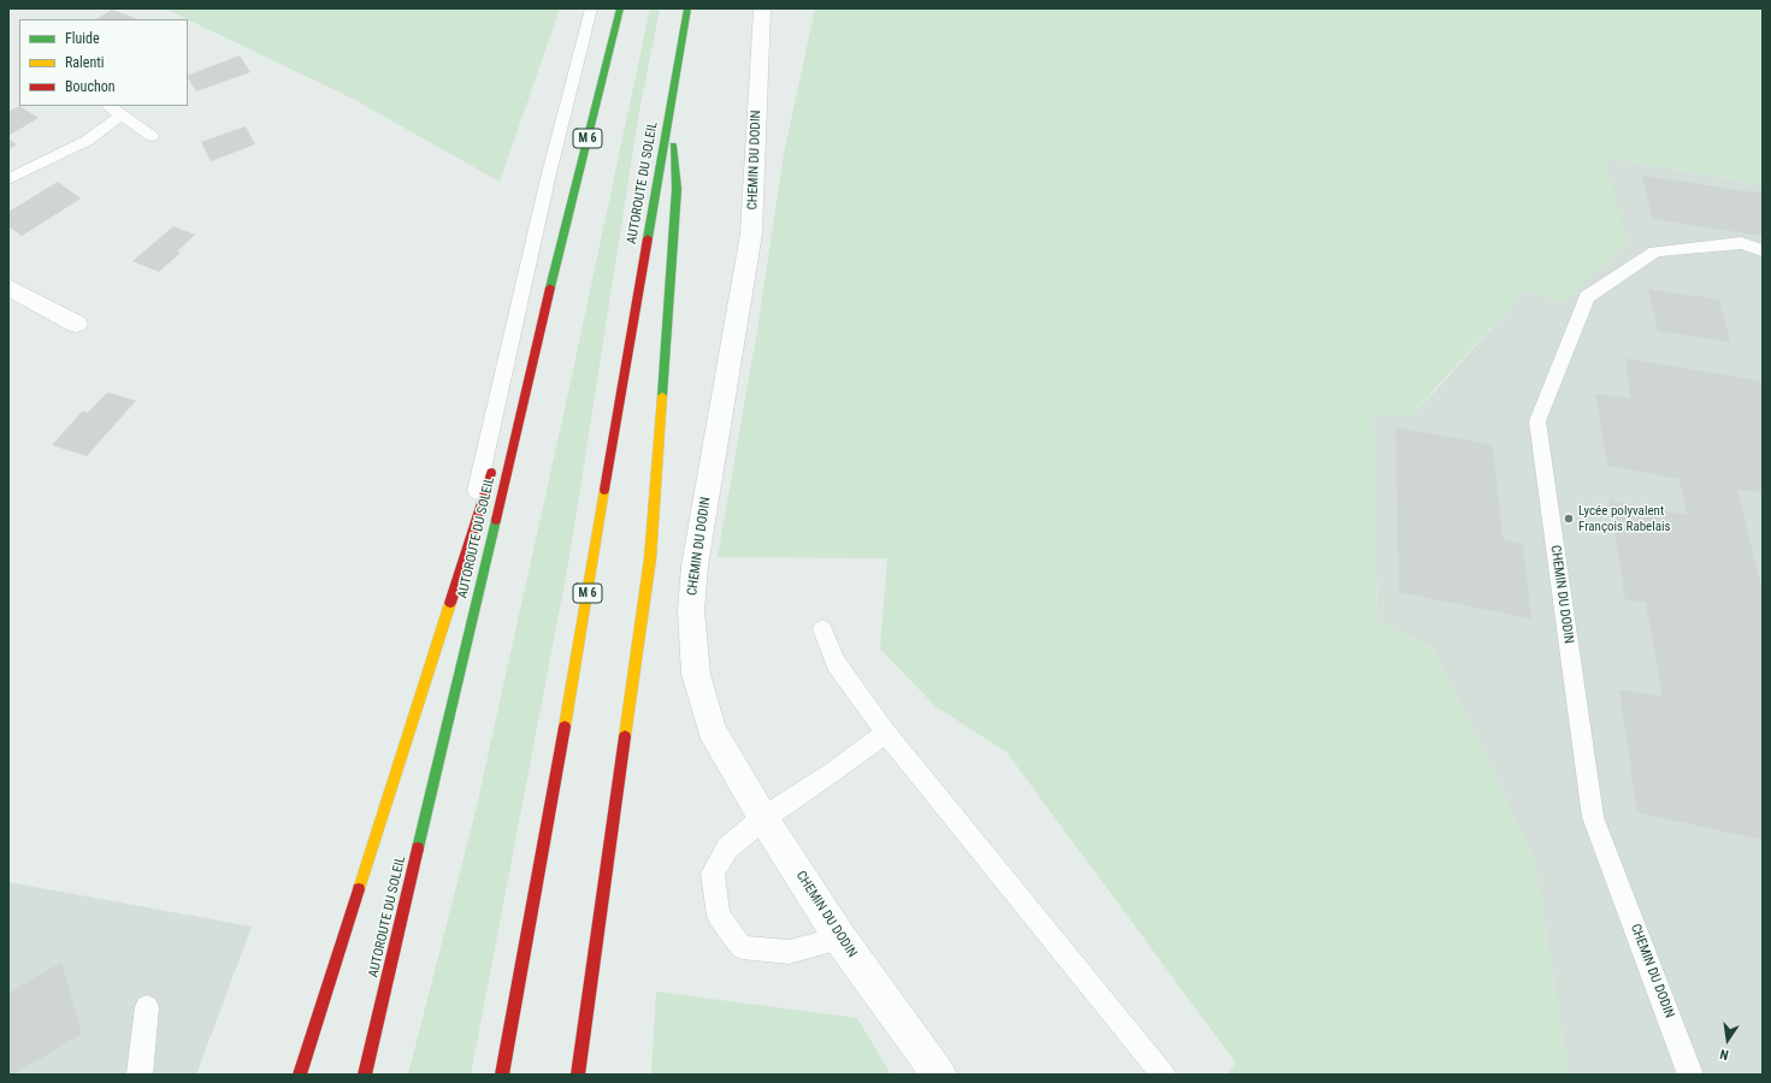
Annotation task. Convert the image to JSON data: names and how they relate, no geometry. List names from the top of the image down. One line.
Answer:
{"streets":{"highway":["M 6","AUTOROUTE DU SOLEIL"],"street":["CHEMIN DU DODIN"]},"places":["Lycée polyvalent François Rabelais"],"legend":["Fluide","Ralenti","Bouchon"],"north":"bottom"}
